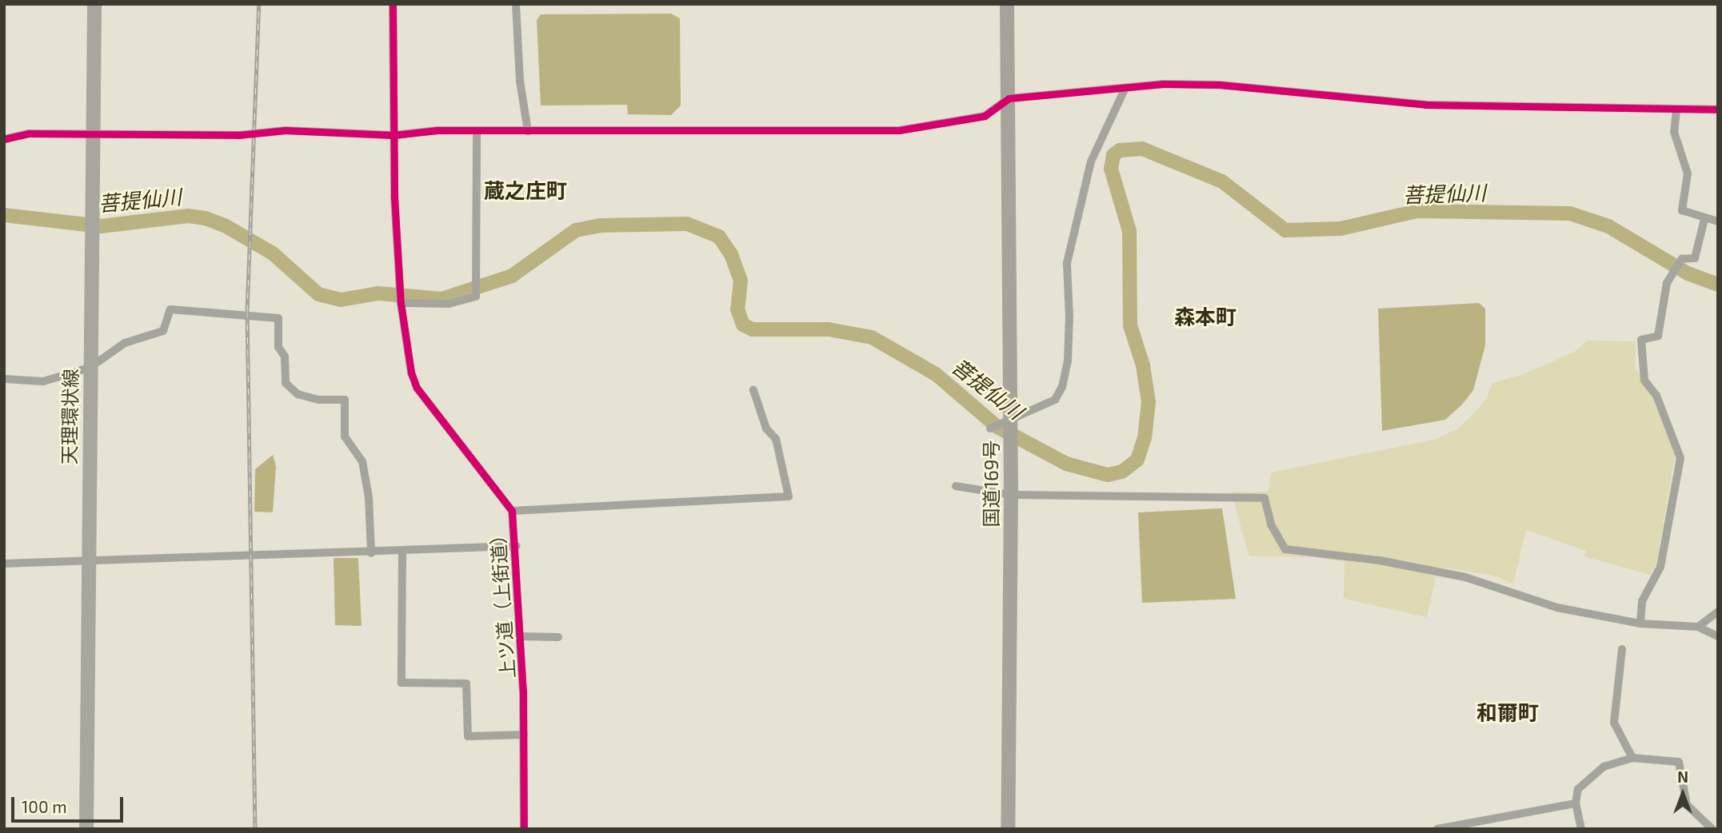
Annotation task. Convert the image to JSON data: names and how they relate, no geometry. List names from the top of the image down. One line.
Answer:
{"streets":{"highway":["国道169号"],"main road":["天理環状線"],"street":["上ツ道（上街道）"]},"districts":["蔵之庄町","森本町","和爾町"],"water":["菩提仙川"],"scale_bar":"100 m","north":"top"}
